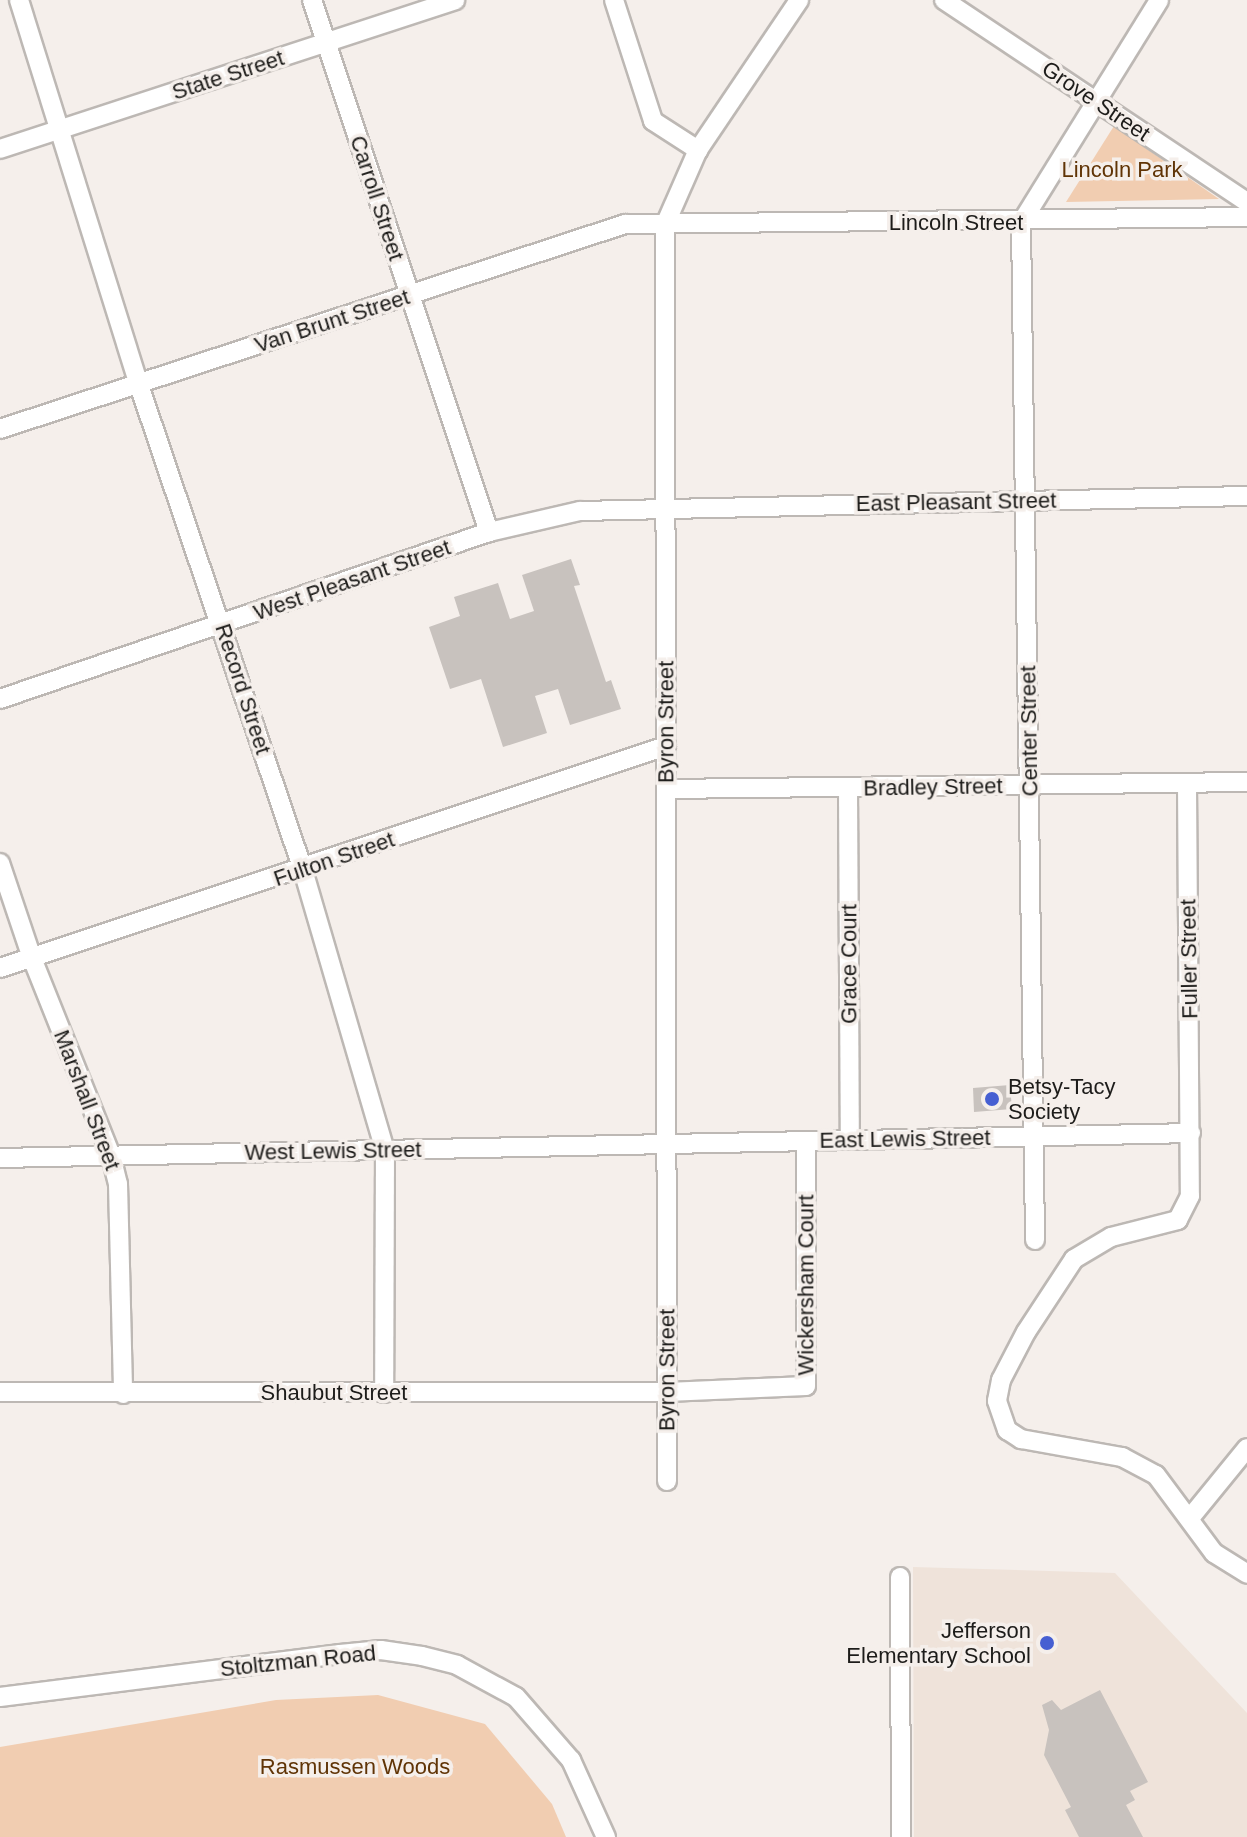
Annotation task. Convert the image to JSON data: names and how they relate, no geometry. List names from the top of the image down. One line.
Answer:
{"streets":{"street":["State Street","Grove Street","Carroll Street","Lincoln Street","Van Brunt Street","East Pleasant Street","West Pleasant Street","Record Street","Byron Street","Center Street","Bradley Street","Fulton Street","Fuller Street","Grace Court","Marshall Street","East Lewis Street","West Lewis Street","Wickersham Court","Shaubut Street","Stoltzman Road"]},"crossings":[["State Street","Carroll Street"],["State Street","Record Street"],["Carroll Street","Van Brunt Street"],["Carroll Street","West Pleasant Street"],["Lincoln Street","Van Brunt Street"],["Lincoln Street","Byron Street"],["Lincoln Street","Center Street"],["Van Brunt Street","Record Street"],["Van Brunt Street","Byron Street"],["East Pleasant Street","West Pleasant Street"],["East Pleasant Street","Byron Street"],["East Pleasant Street","Center Street"],["West Pleasant Street","Record Street"],["West Pleasant Street","Byron Street"],["Record Street","Fulton Street"],["Record Street","West Lewis Street"],["Record Street","Shaubut Street"],["Byron Street","Bradley Street"],["Byron Street","Fulton Street"],["Byron Street","East Lewis Street"],["Byron Street","West Lewis Street"],["Byron Street","Wickersham Court"],["Byron Street","Shaubut Street"],["Center Street","Bradley Street"],["Center Street","East Lewis Street"],["Bradley Street","Fuller Street"],["Bradley Street","Grace Court"],["Fulton Street","Marshall Street"],["Fuller Street","East Lewis Street"],["Grace Court","East Lewis Street"],["Marshall Street","West Lewis Street"],["Marshall Street","Shaubut Street"],["East Lewis Street","West Lewis Street"],["East Lewis Street","Wickersham Court"],["Wickersham Court","Shaubut Street"]],"parks":["Lincoln Park","Rasmussen Woods"],"places":["Betsy-Tacy Society","Jefferson Elementary School"]}
